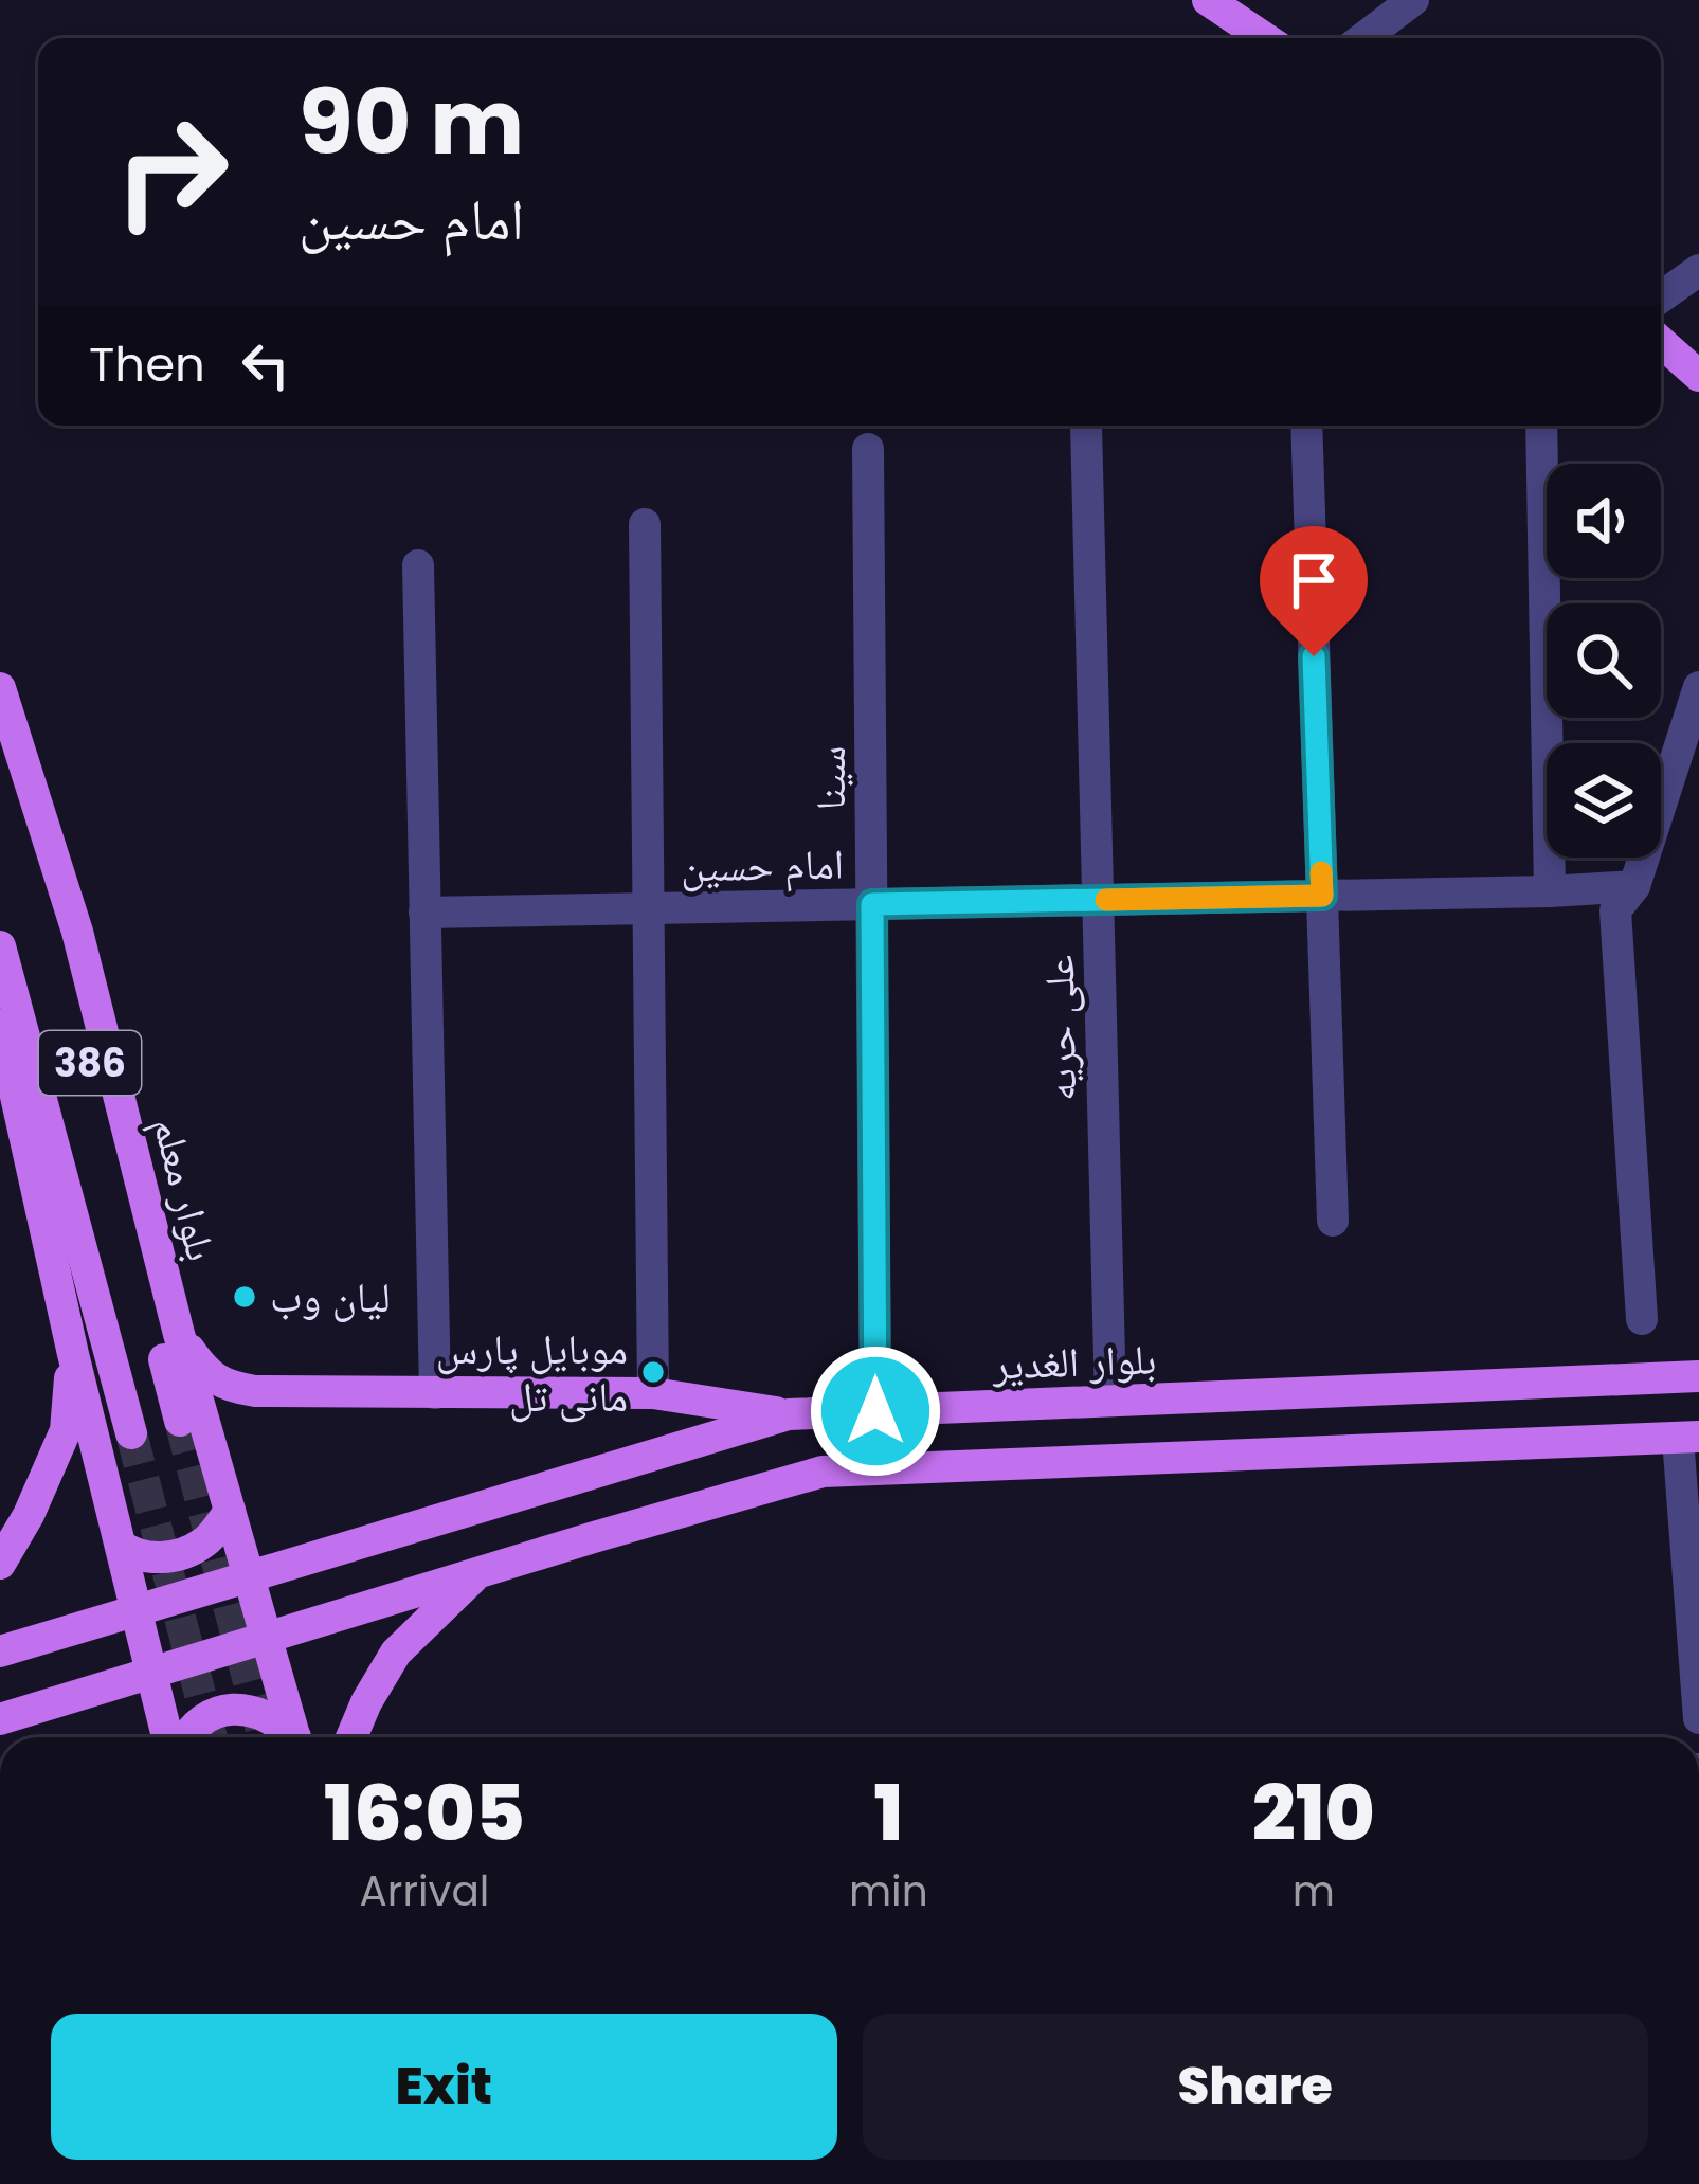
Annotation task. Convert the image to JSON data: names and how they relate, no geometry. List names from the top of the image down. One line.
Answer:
{"streets":{"main road":["386","بلوار معلم","بلوار الغدیر"],"street":["سینا","امام حسین","علی حریه"]},"crossings":[["سینا","امام حسین"],["سینا","بلوار الغدیر"],["امام حسین","علی حریه"],["علی حریه","بلوار الغدیر"],["386","بلوار الغدیر"],["بلوار معلم","بلوار الغدیر"]],"places":["لیان وب","موبایل پارس مانی تل"],"page":{"turn":["90 m","امام حسین"],"then":"Then","eta":["16:05","Arrival","1","min","210","m"],"buttons":["Exit","Share"]}}
